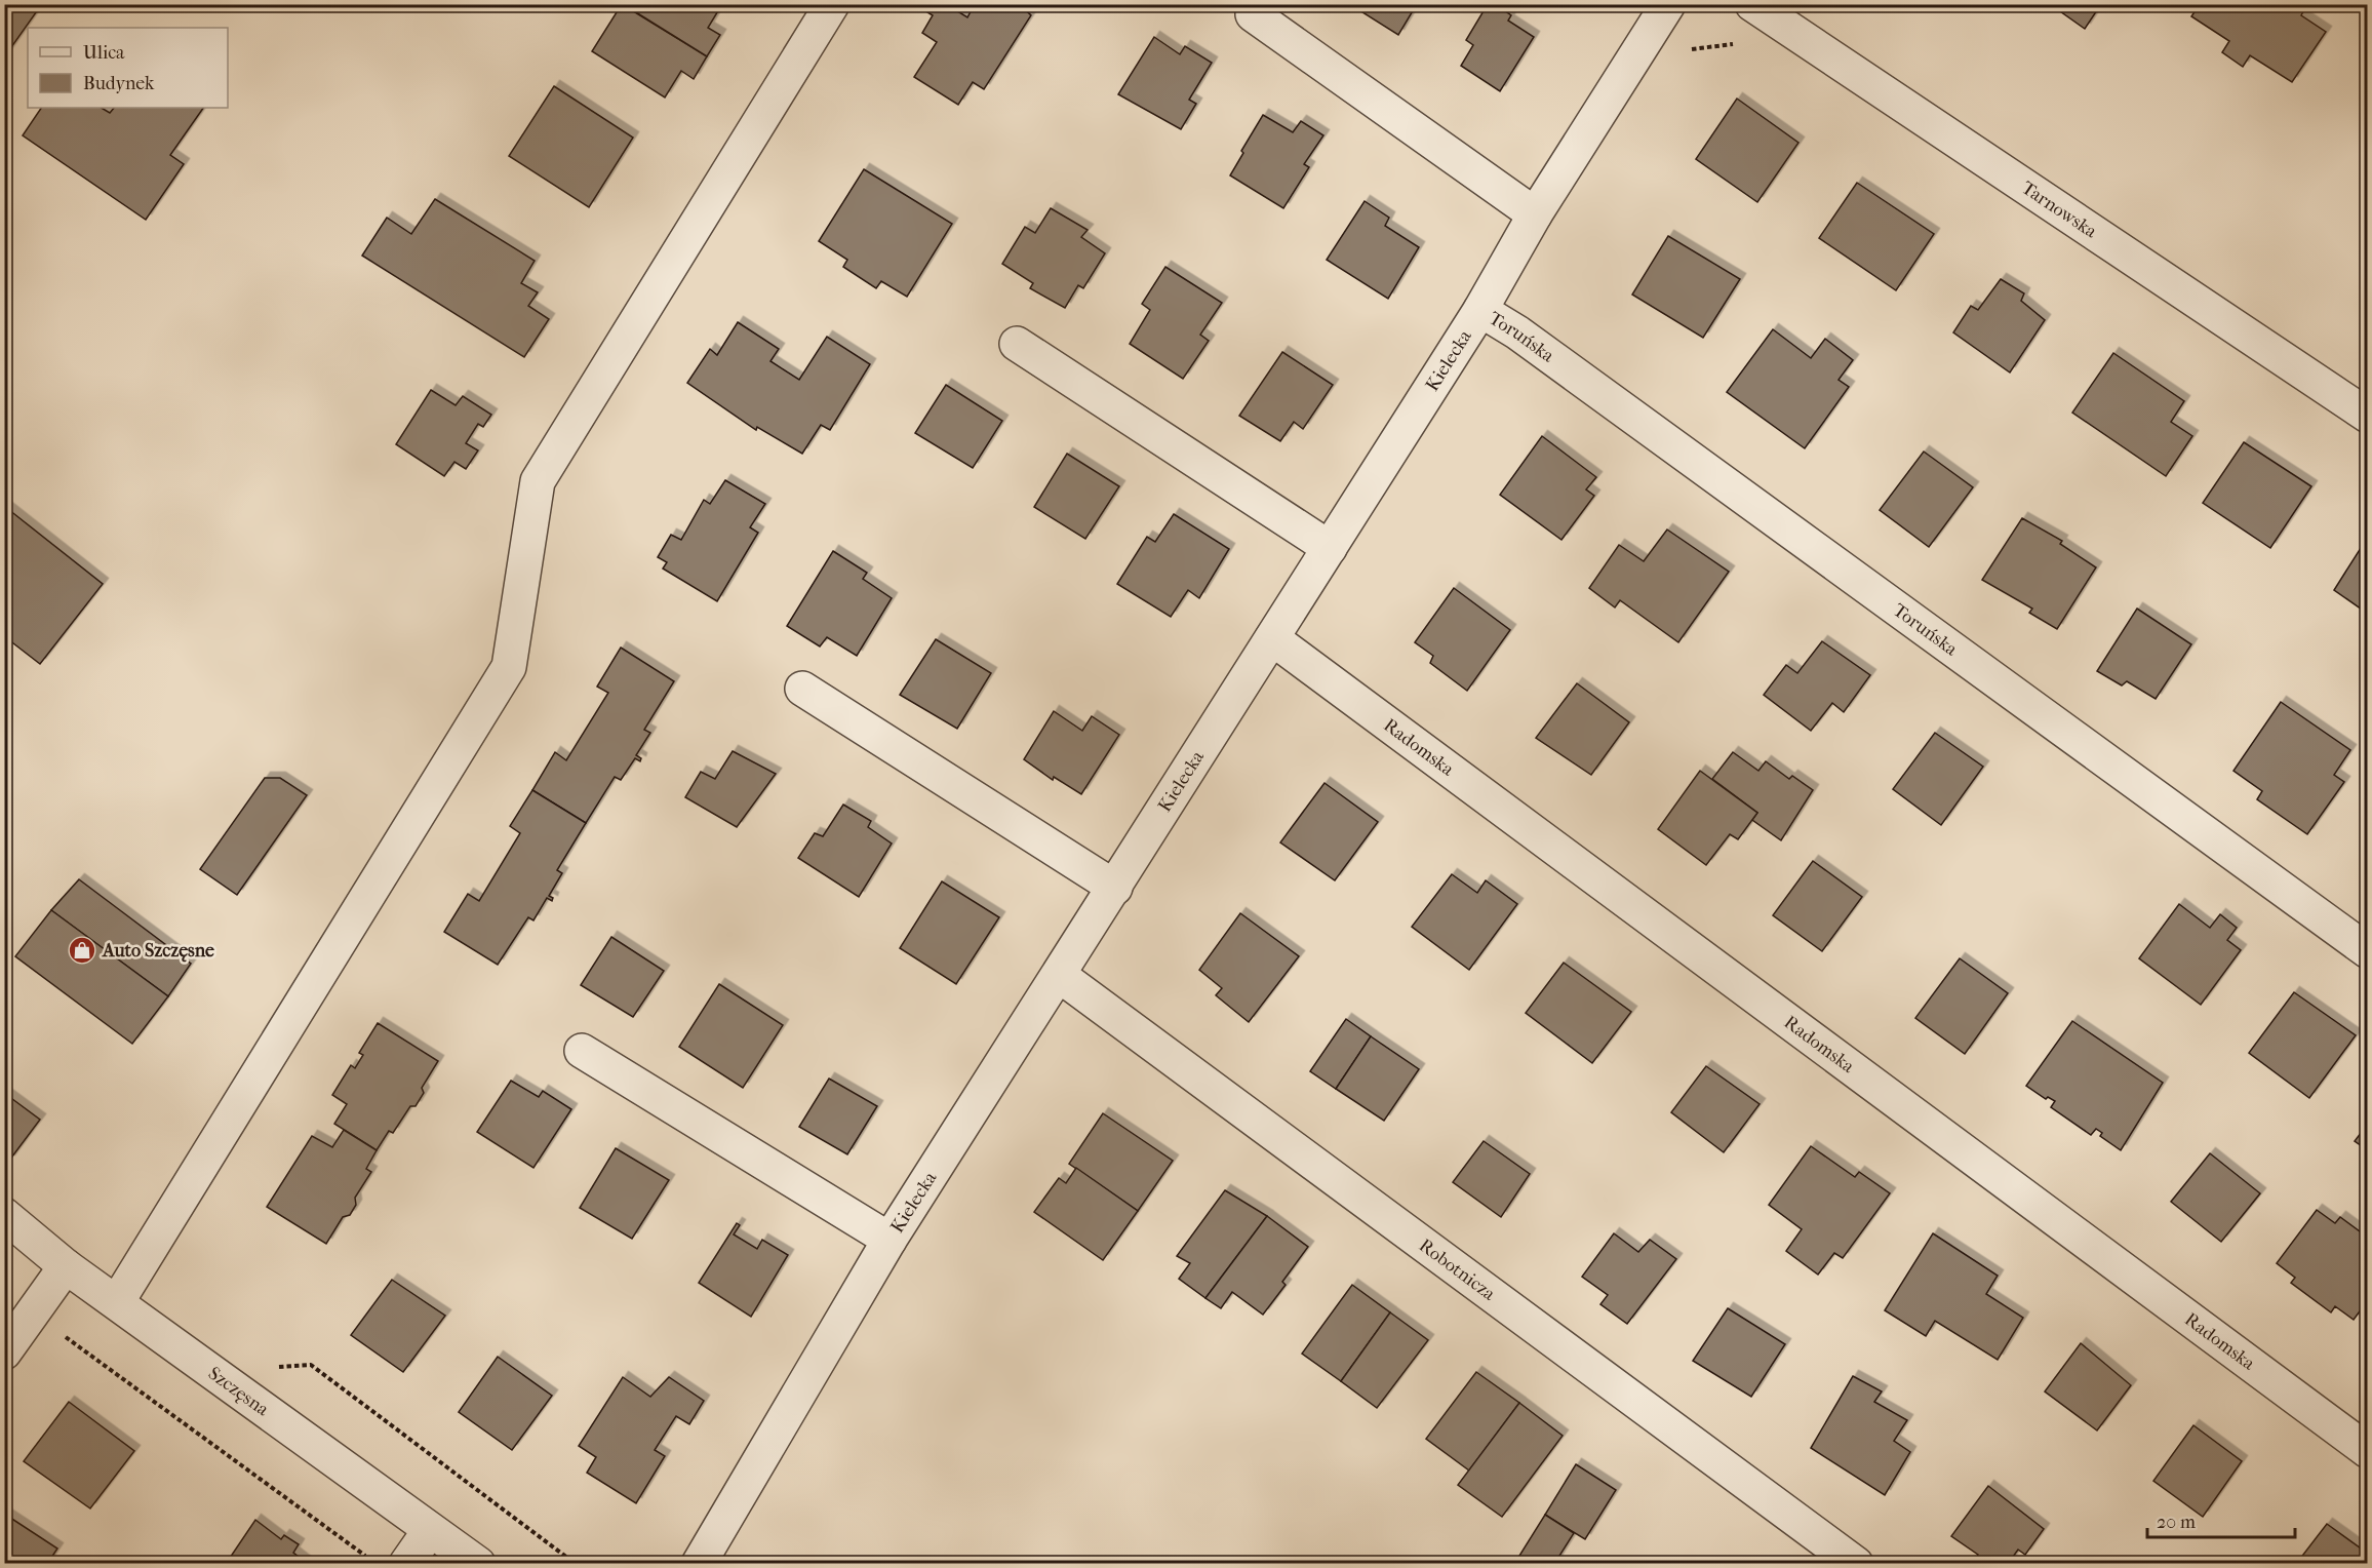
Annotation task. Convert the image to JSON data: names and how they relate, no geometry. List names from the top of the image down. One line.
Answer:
{"streets":{"street":["Tarnowska","Toruńska","Kielecka","Radomska","Robotnicza","Szczęsna"]},"crossings":[["Toruńska","Kielecka"],["Kielecka","Radomska"],["Kielecka","Robotnicza"]],"places":{"shop":["Auto Szczęsne"]},"legend":["Ulica","Budynek"],"scale_bar":"20 m"}
